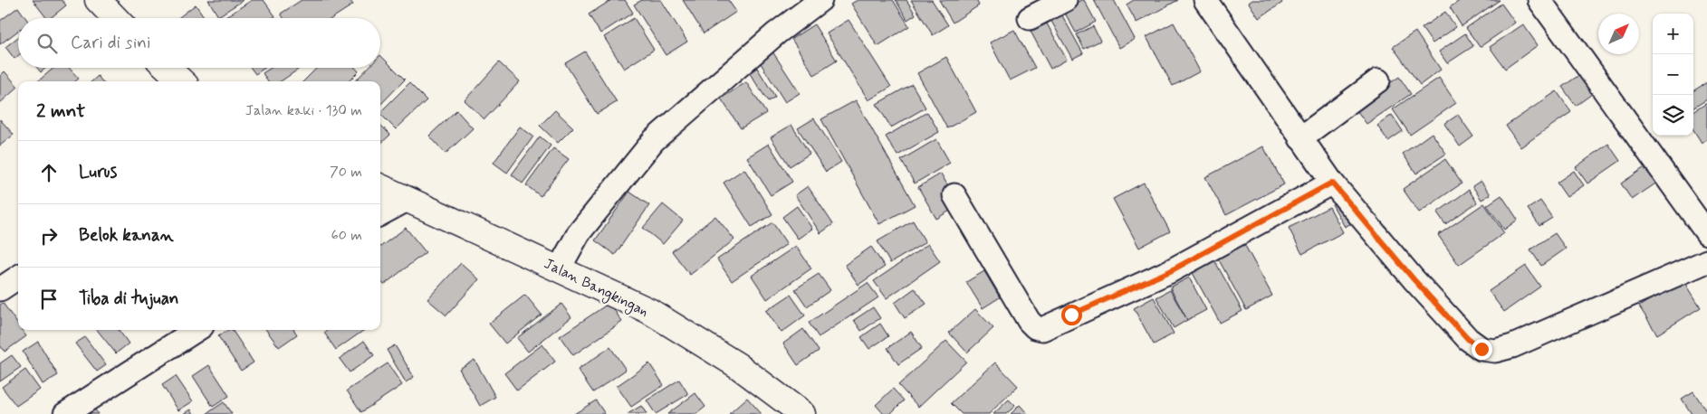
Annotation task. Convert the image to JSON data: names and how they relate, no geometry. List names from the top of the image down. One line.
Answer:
{"streets":{"street":["Jalan Bangkingan"]},"north":"top right","page":{"map_buttons":["+","−"],"search":"Cari di sini","heading":["2 mnt","Jalan kaki · 130 m"],"list":[["Lurus","70 m"],["Belok kanan","60 m"],"Tiba di tujuan"]}}
